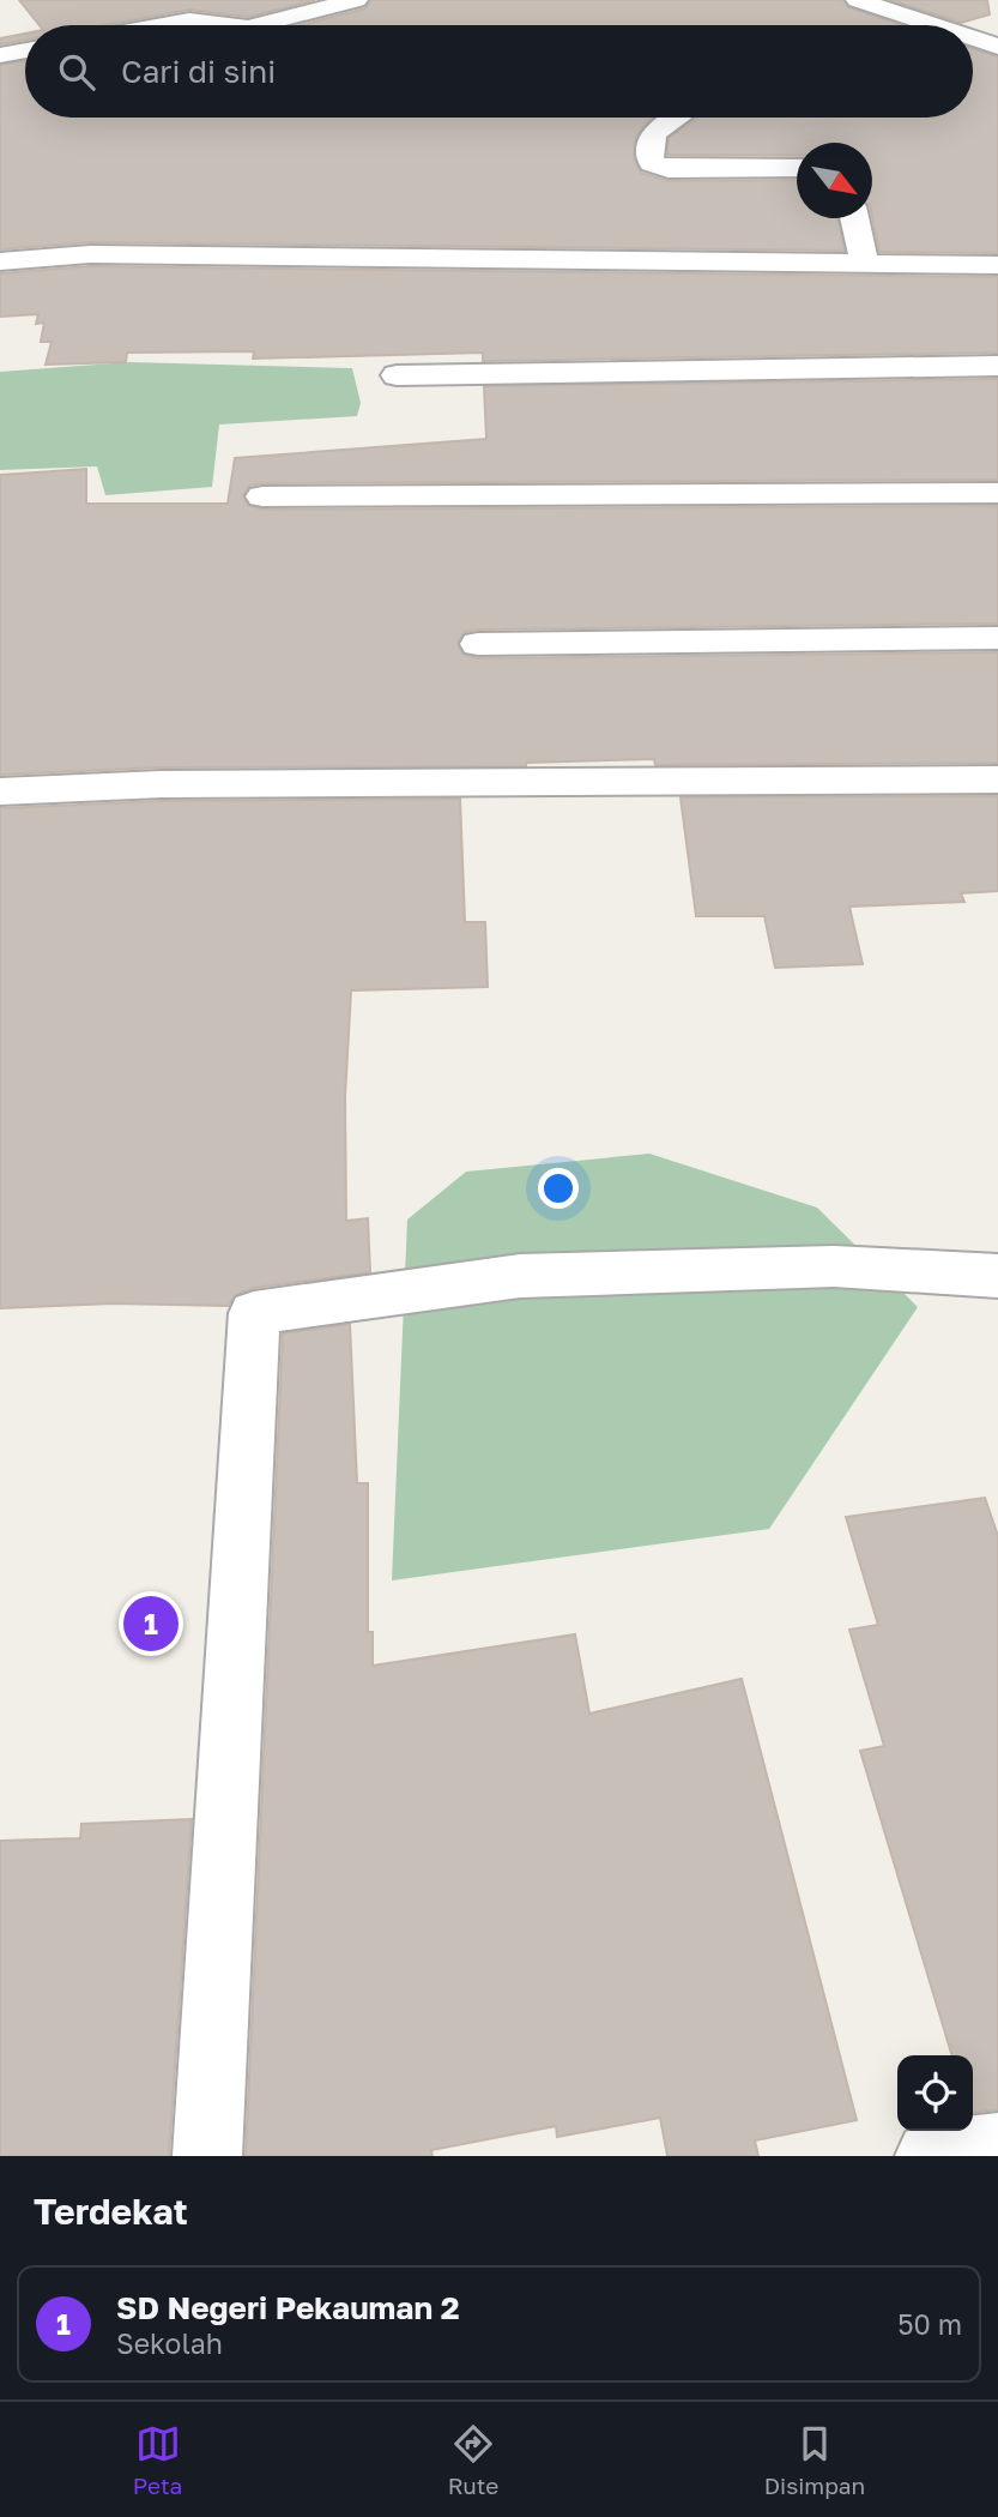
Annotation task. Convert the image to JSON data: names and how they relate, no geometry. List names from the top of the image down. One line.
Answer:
{"north":"bottom right","page":{"search":"Cari di sini","pins":"1","heading":"Terdekat","list":[{"mark":"1","name":"SD Negeri Pekauman 2","note":"Sekolah","value":"50 m"}],"nav":["Peta","Rute","Disimpan"]}}
